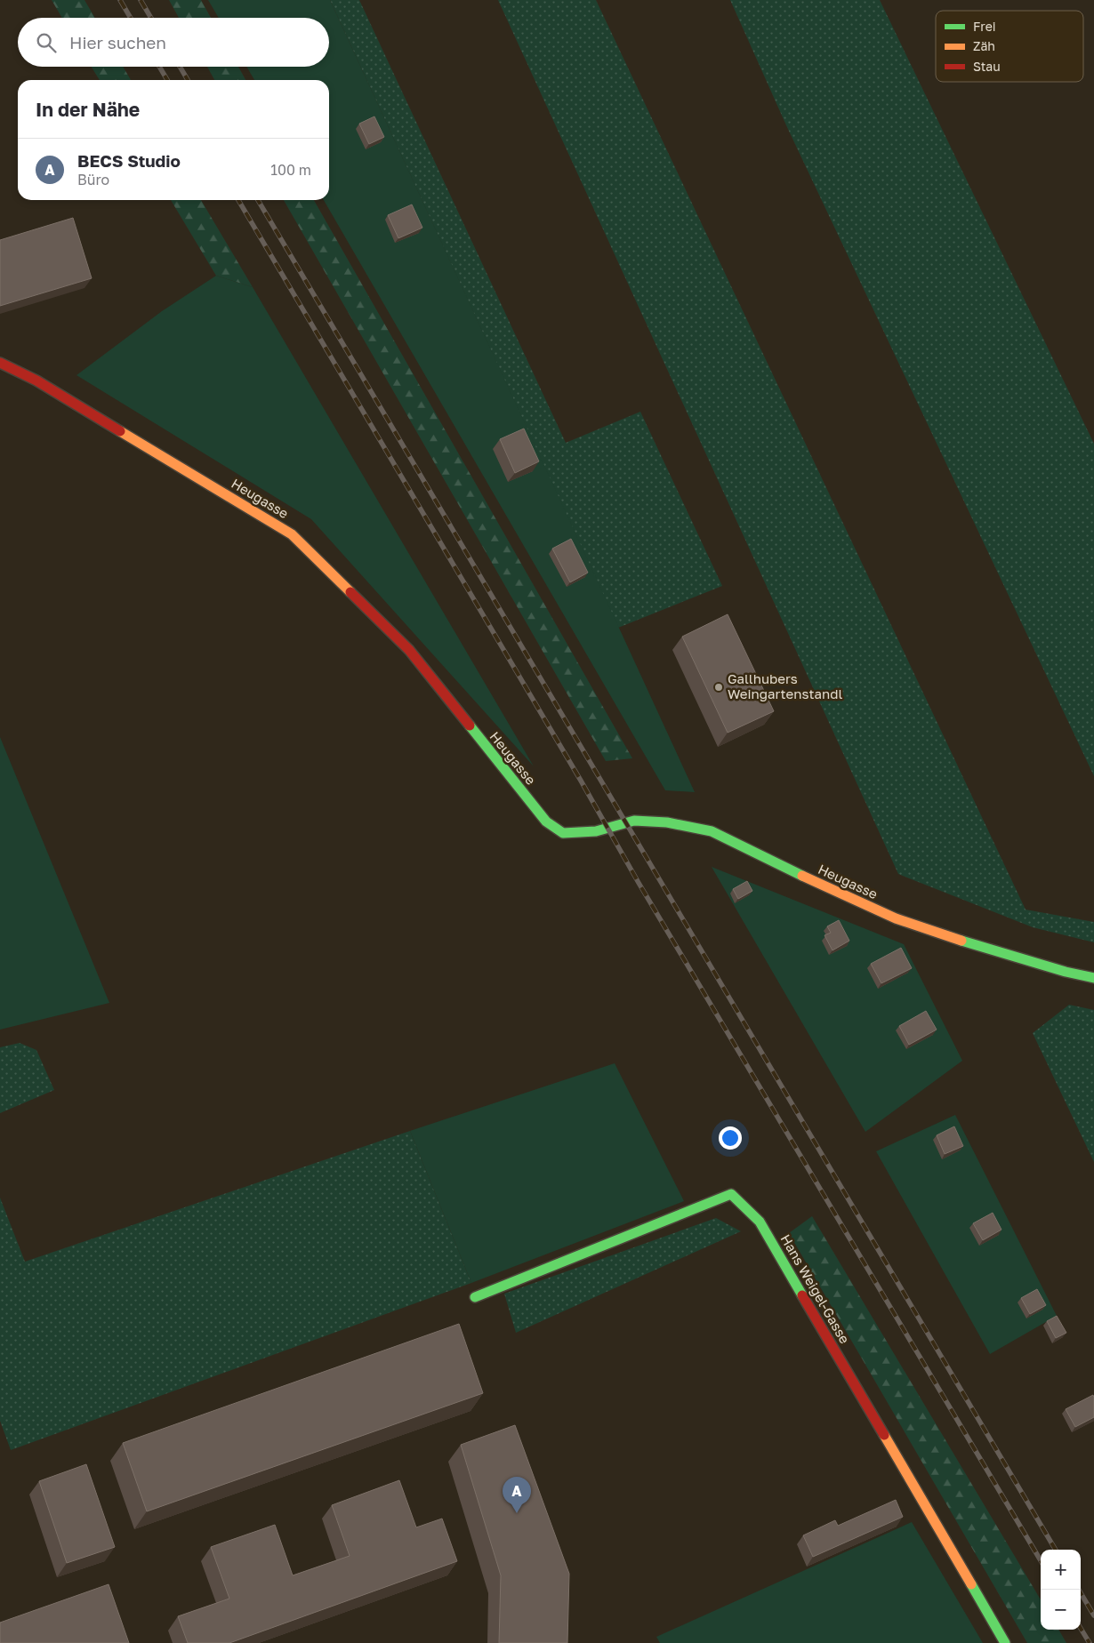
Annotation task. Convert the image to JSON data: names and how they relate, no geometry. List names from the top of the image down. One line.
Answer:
{"streets":{"street":["Heugasse","Hans Weigel-Gasse"]},"places":["Gallhubers Weingartenstandl"],"legend":["Frei","Zäh","Stau"],"page":{"search":"Hier suchen","heading":"In der Nähe","list":[{"mark":"A","name":"BECS Studio","note":"Büro","value":"100 m"}],"pins":"A","map_buttons":["+","−"]}}
